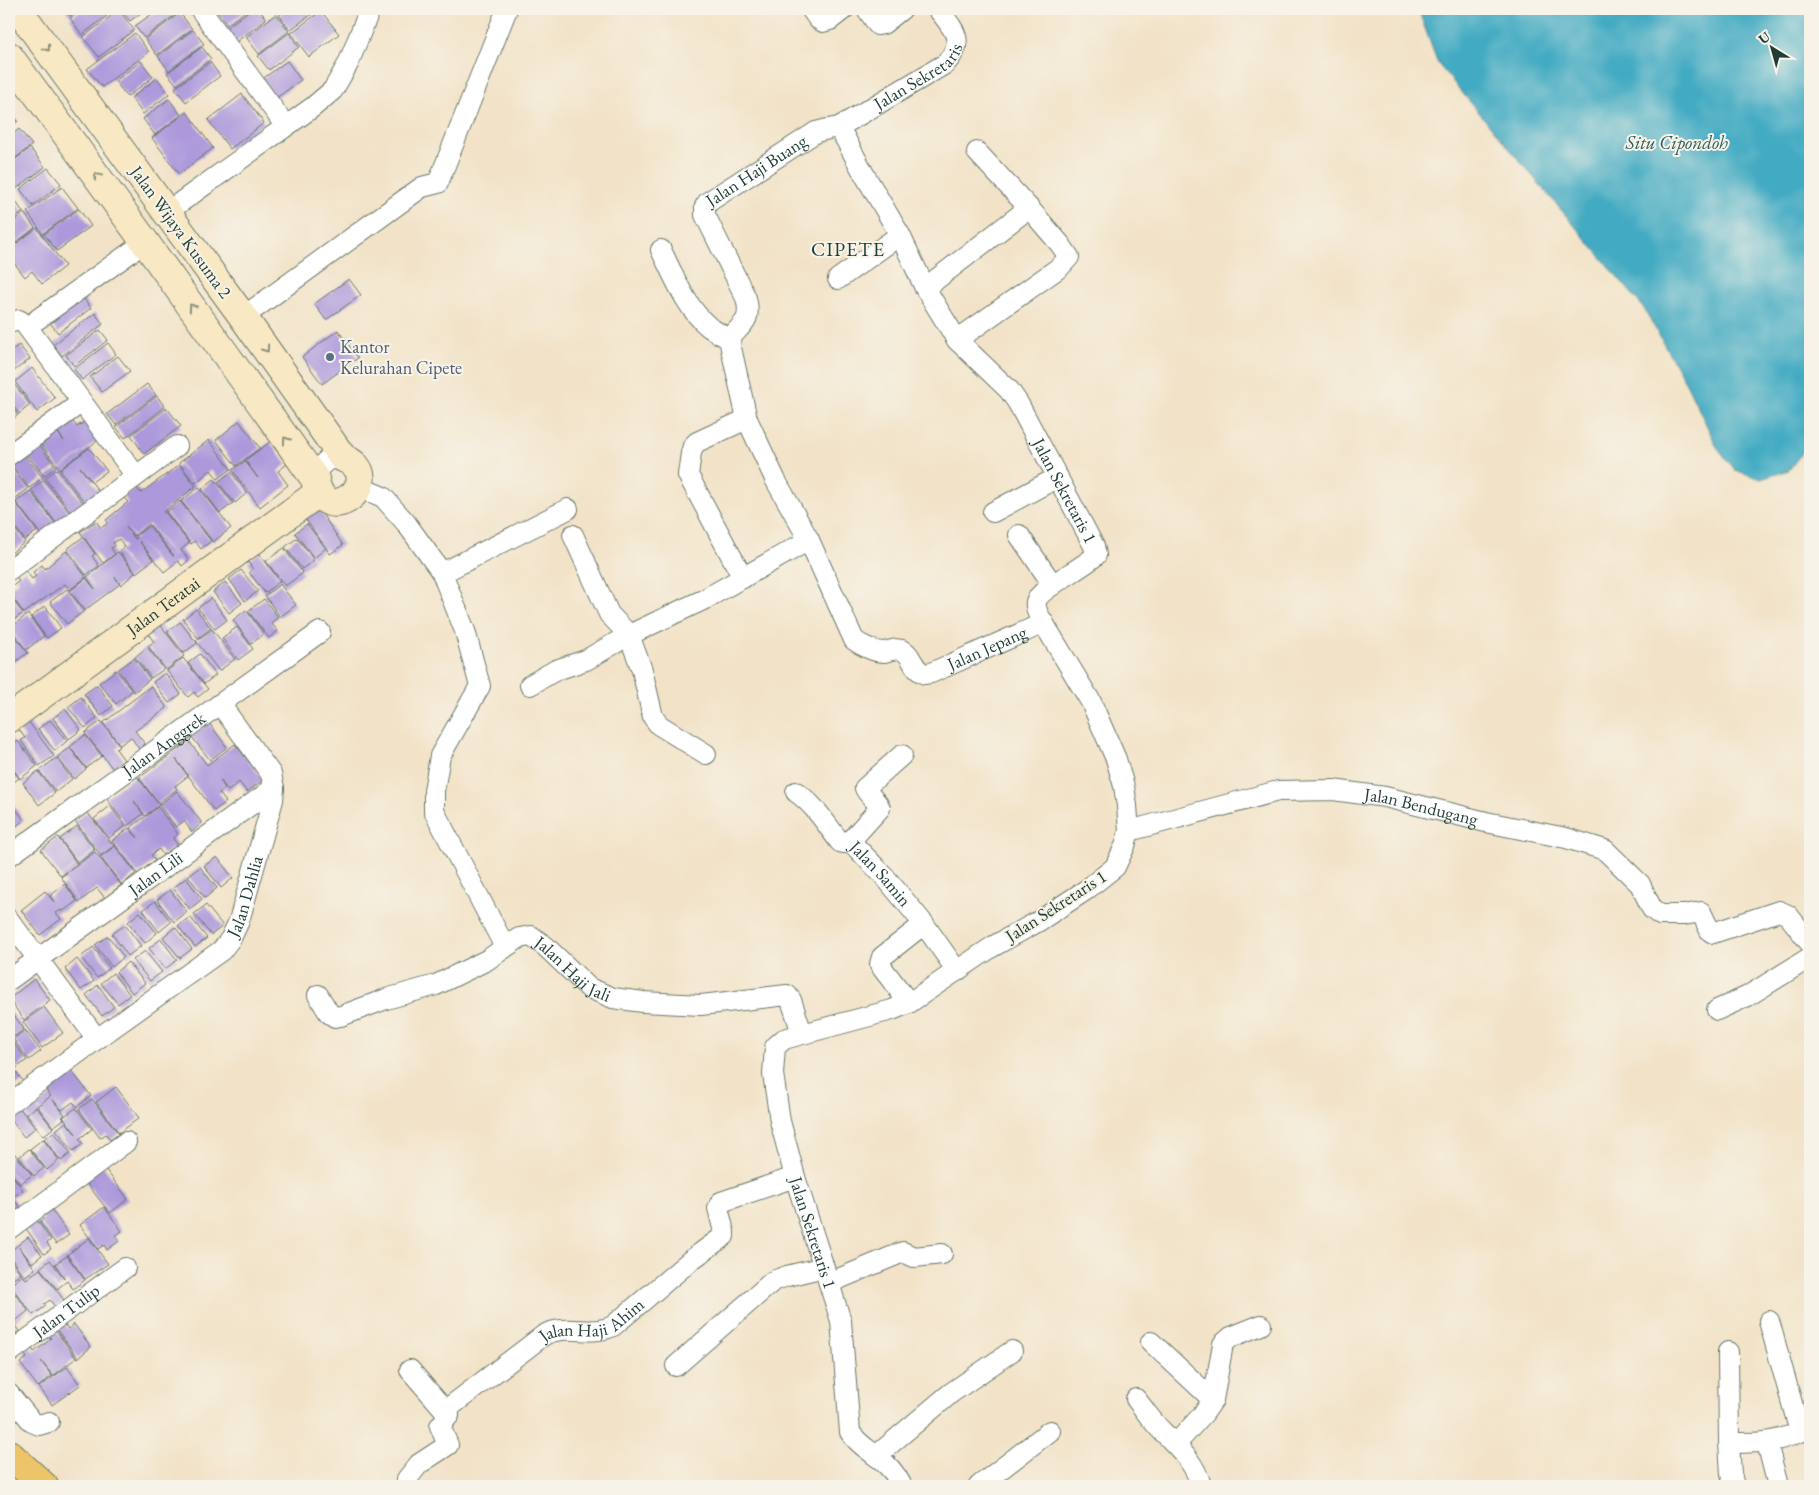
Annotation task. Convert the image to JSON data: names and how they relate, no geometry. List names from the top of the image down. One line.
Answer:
{"streets":{"street":["Jalan Sekretaris","Jalan Haji Buang","Jalan Wijaya Kusuma 2","Jalan Sekretaris 1","Jalan Teratai","Jalan Jepang","Jalan Anggrek","Jalan Bendugang","Jalan Lili","Jalan Samin","Jalan Dahlia","Jalan Haji Jali","Jalan Tulip","Jalan Haji Ahim"]},"crossings":[["Jalan Sekretaris","Jalan Haji Buang"],["Jalan Sekretaris","Jalan Sekretaris 1"],["Jalan Haji Buang","Jalan Sekretaris 1"],["Jalan Wijaya Kusuma 2","Jalan Teratai"],["Jalan Sekretaris 1","Jalan Jepang"],["Jalan Sekretaris 1","Jalan Bendugang"],["Jalan Sekretaris 1","Jalan Samin"],["Jalan Sekretaris 1","Jalan Haji Jali"],["Jalan Sekretaris 1","Jalan Haji Ahim"],["Jalan Lili","Jalan Dahlia"]],"districts":["CIPETE"],"water":["Situ Cipondoh"],"places":["Kantor Kelurahan Cipete"],"north":"top left"}
